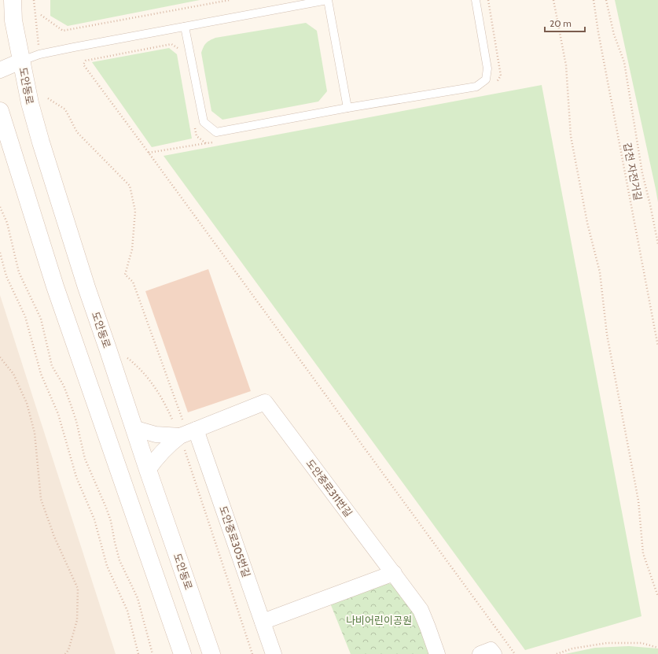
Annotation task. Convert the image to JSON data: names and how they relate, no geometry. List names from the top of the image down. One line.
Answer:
{"streets":{"main road":["도안동로"],"street":["도안중로311번길","도안중로305번길"],"path":["갑천 자전거길"]},"crossings":[["도안중로311번길","도안중로305번길"]],"parks":["나비어린이공원"],"scale_bar":"20 m"}
